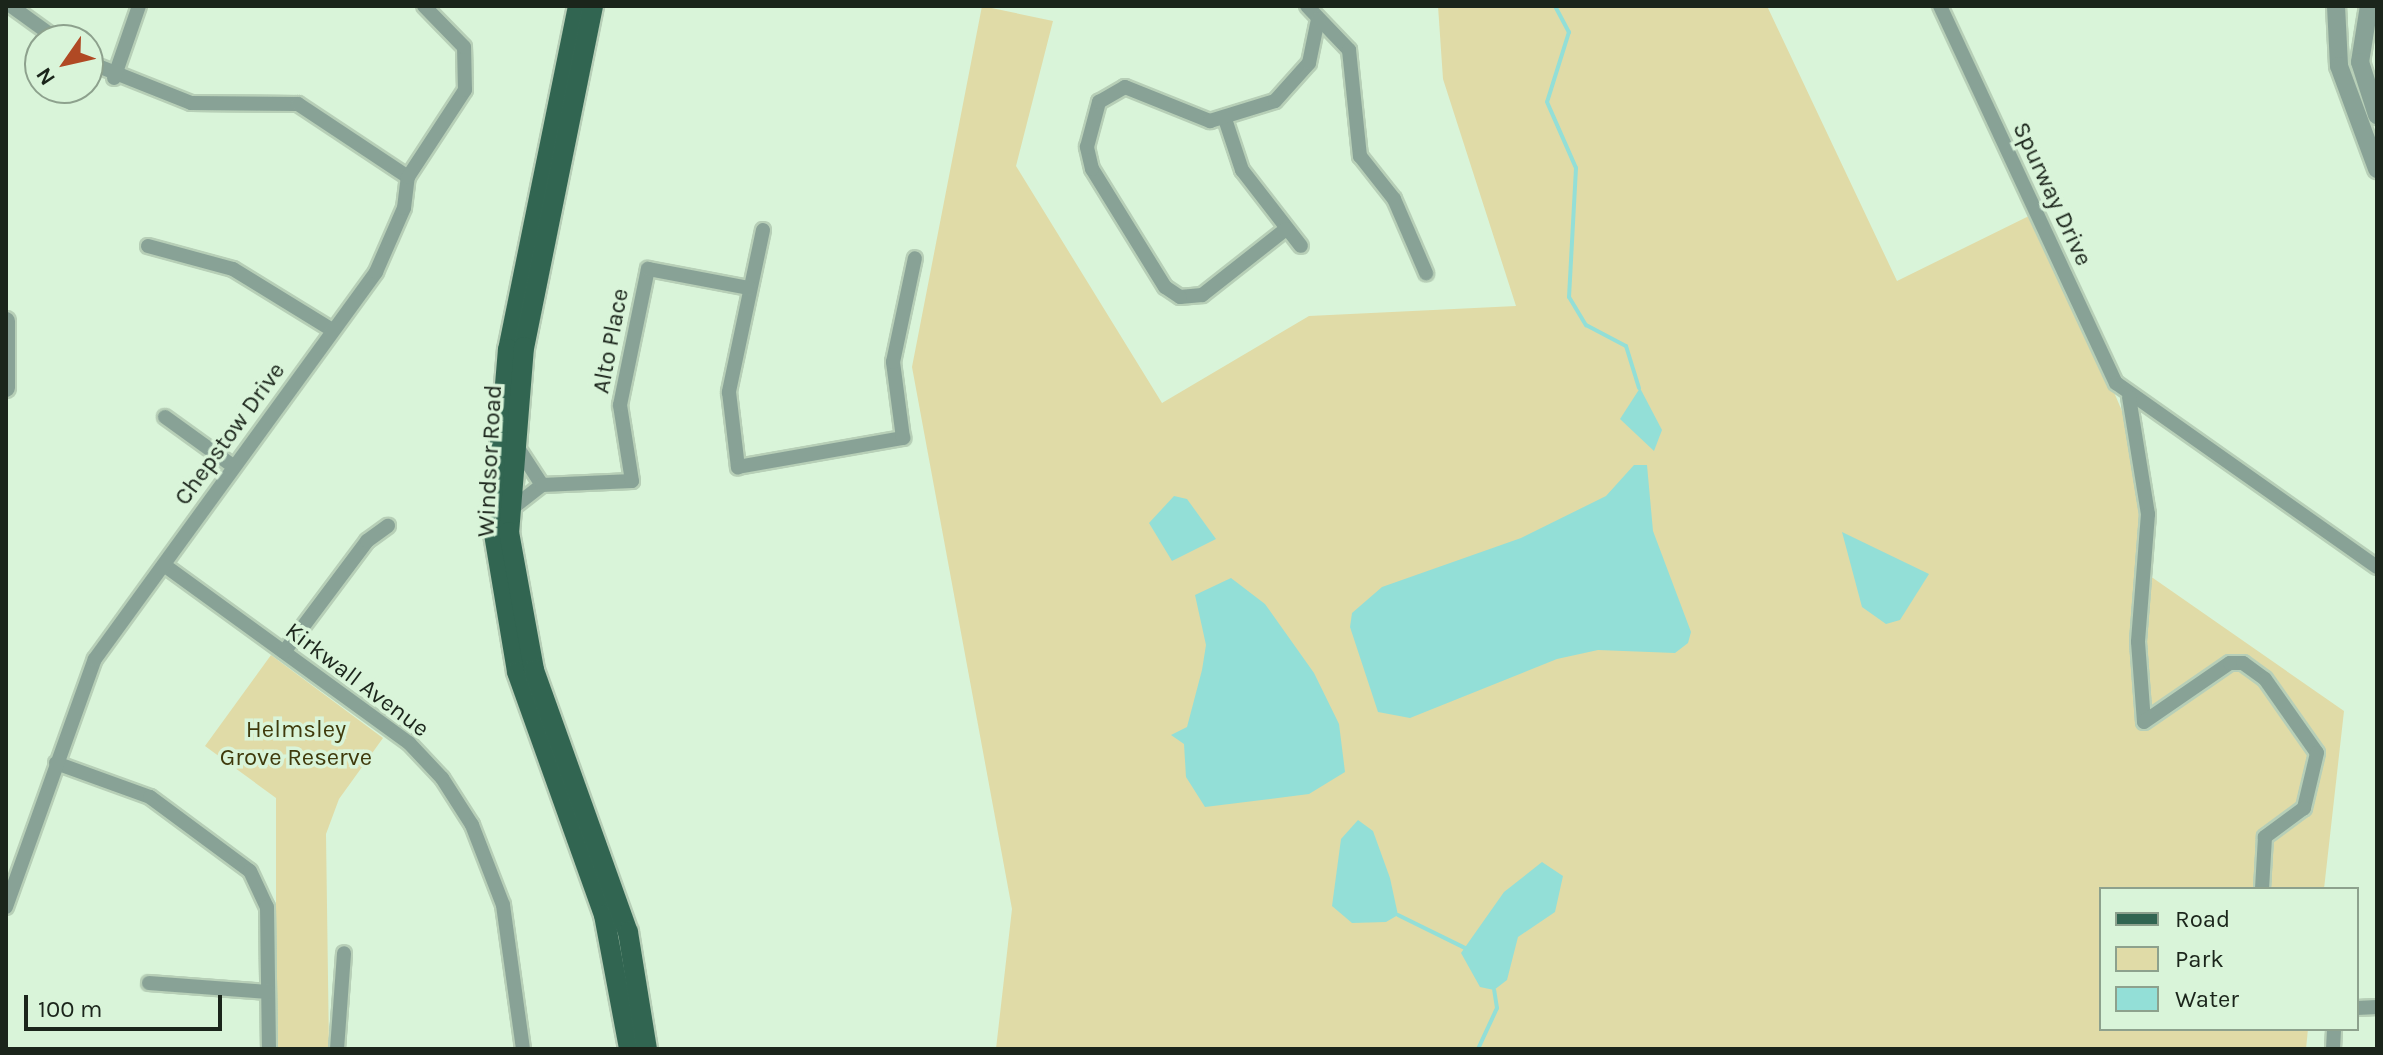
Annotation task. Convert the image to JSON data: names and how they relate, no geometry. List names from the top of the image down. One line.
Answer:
{"streets":{"main road":["Windsor Road"],"street":["Spurway Drive","Alto Place","Chepstow Drive","Kirkwall Avenue"]},"crossings":[["Chepstow Drive","Kirkwall Avenue"]],"parks":["Helmsley Grove Reserve"],"legend":["Road","Park","Water"],"scale_bar":"100 m","north":"bottom left"}
